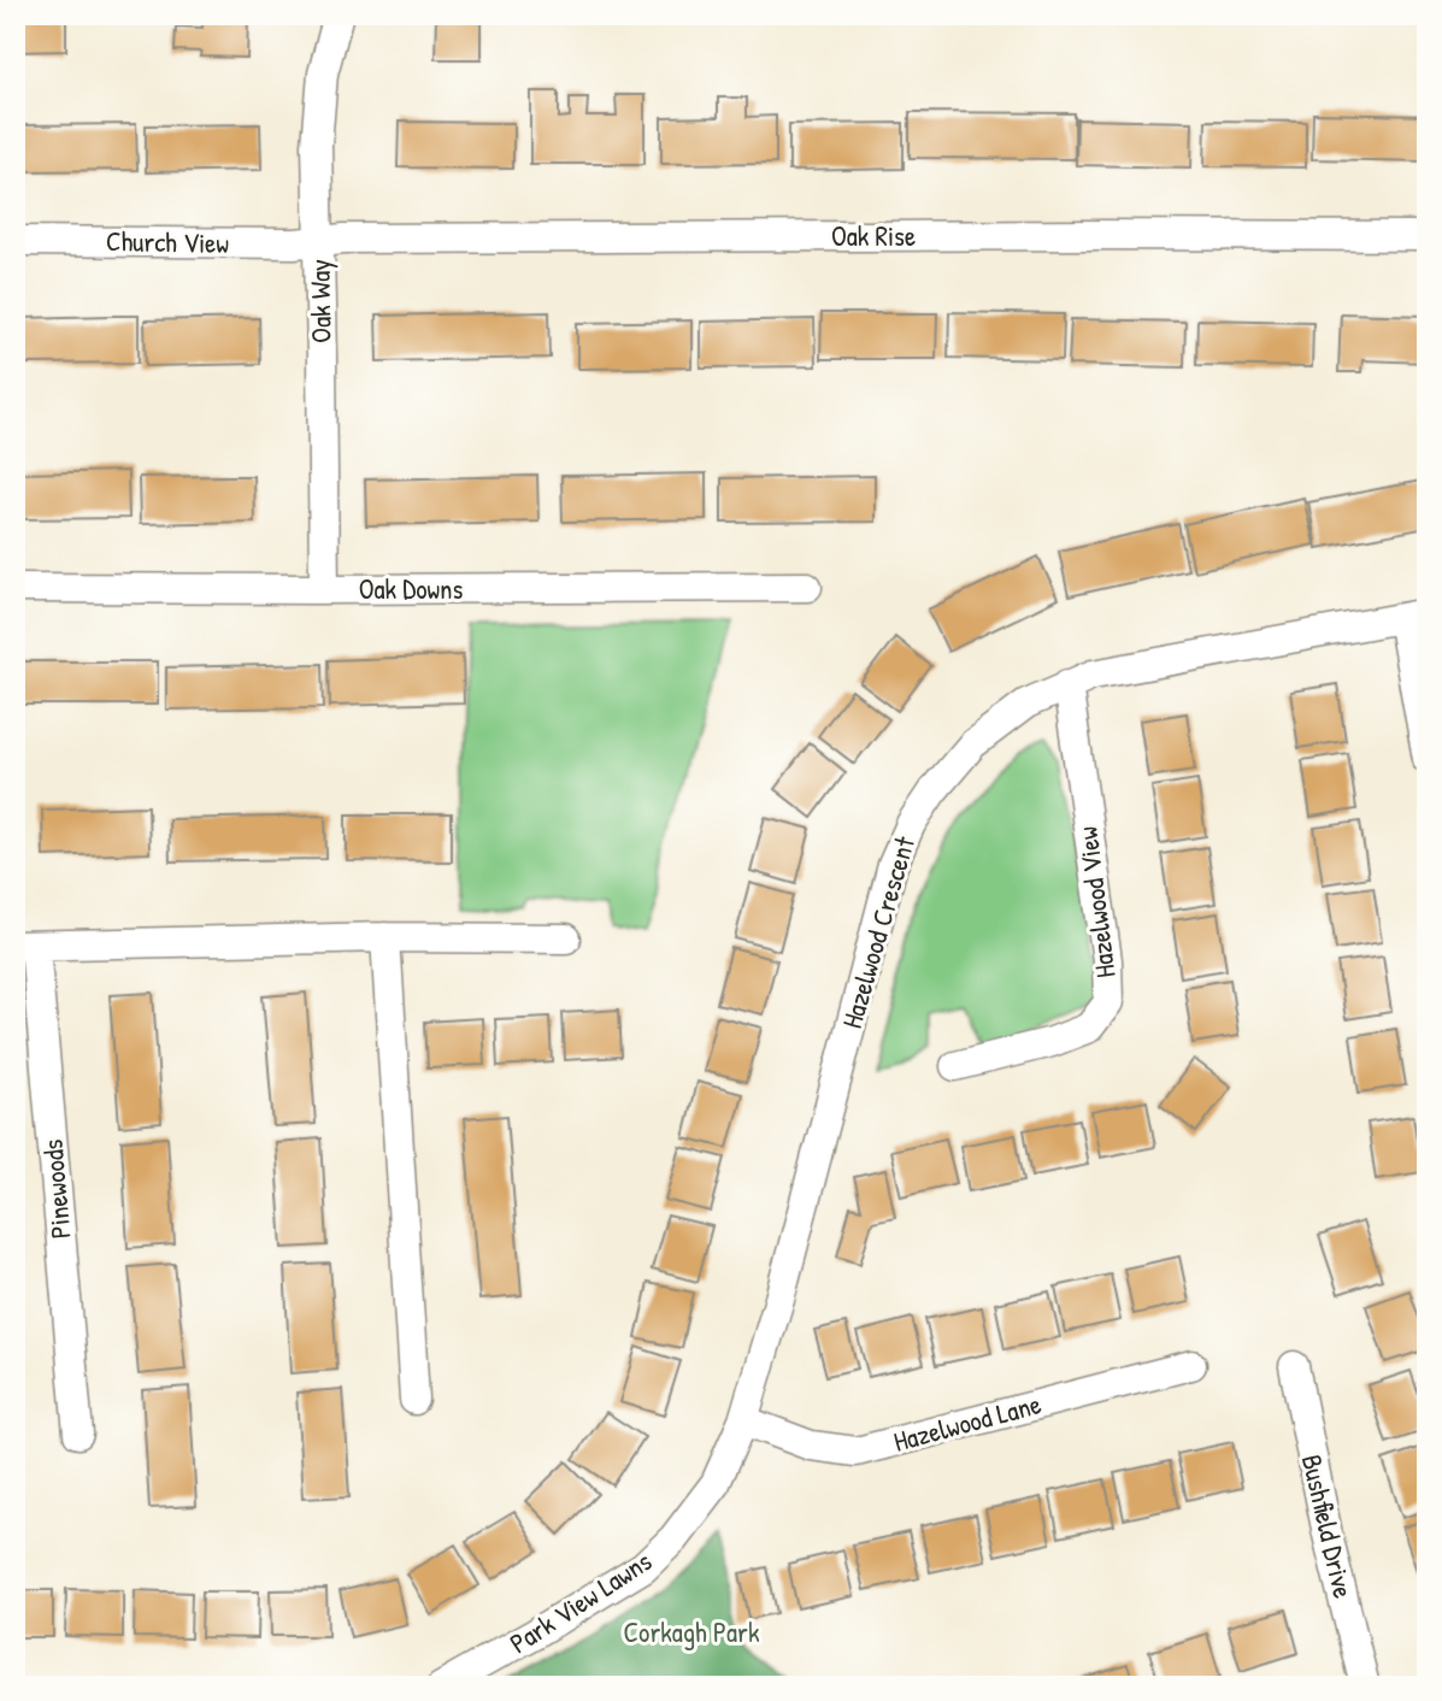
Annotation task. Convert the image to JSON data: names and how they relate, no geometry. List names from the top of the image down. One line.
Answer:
{"streets":{"street":["Oak Rise","Church View","Oak Way","Oak Downs","Hazelwood View","Hazelwood Crescent","Pinewoods","Hazelwood Lane","Bushfield Drive","Park View Lawns"]},"crossings":[["Oak Rise","Church View"],["Oak Rise","Oak Way"],["Church View","Oak Way"],["Oak Way","Oak Downs"],["Hazelwood View","Hazelwood Crescent"],["Hazelwood Crescent","Hazelwood Lane"],["Hazelwood Crescent","Park View Lawns"]],"parks":["Corkagh Park"]}
